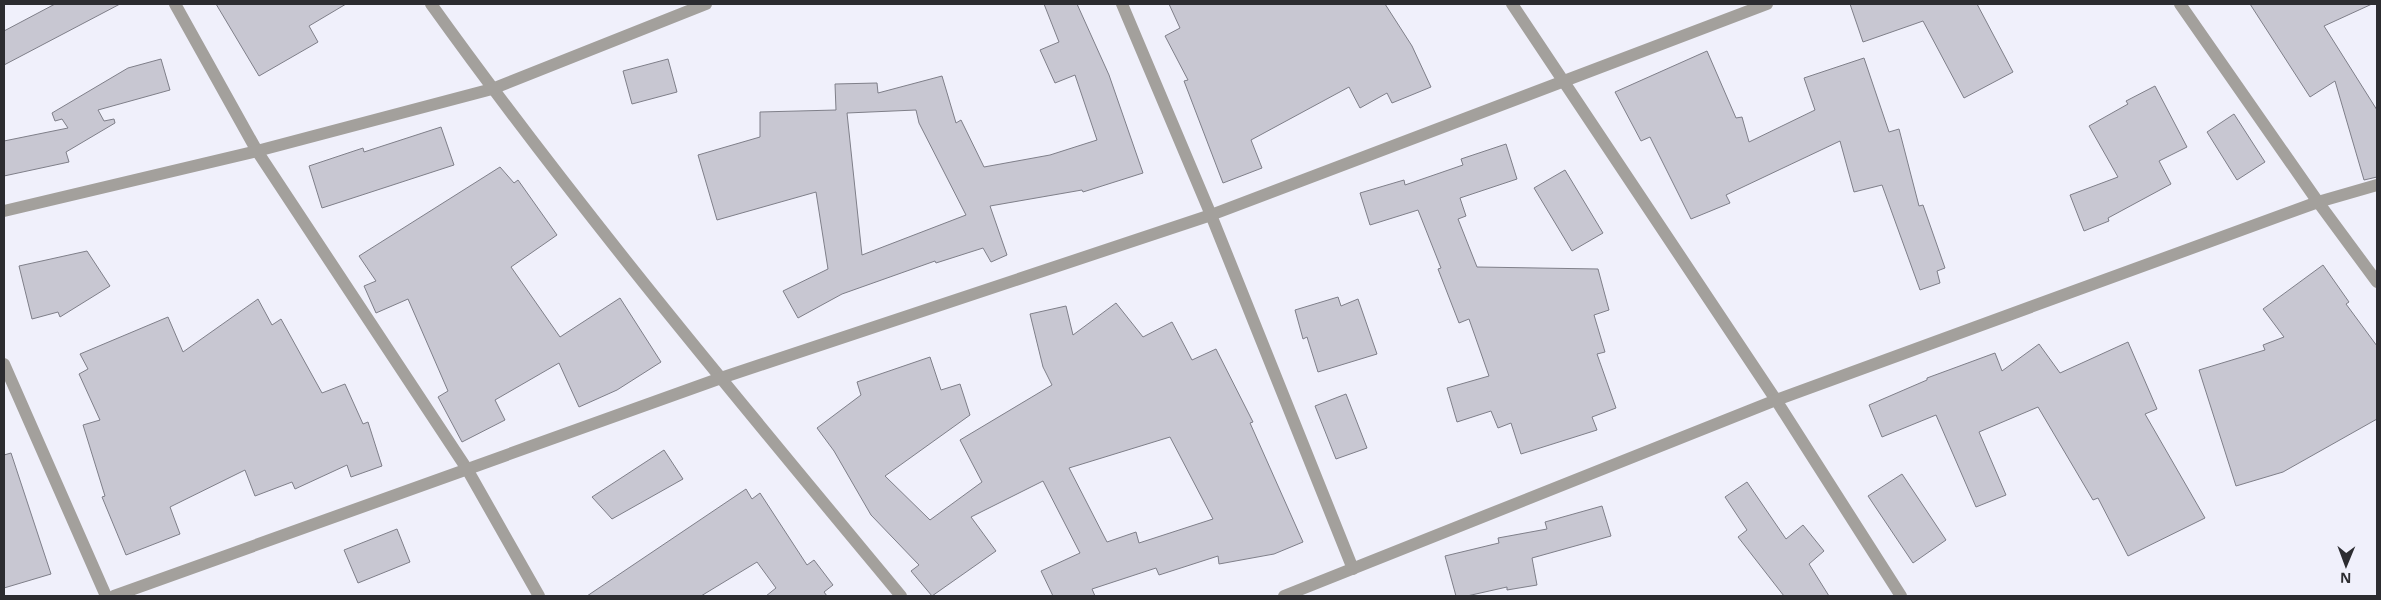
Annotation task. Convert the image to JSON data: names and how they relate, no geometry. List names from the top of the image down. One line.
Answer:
{"north":"bottom"}
